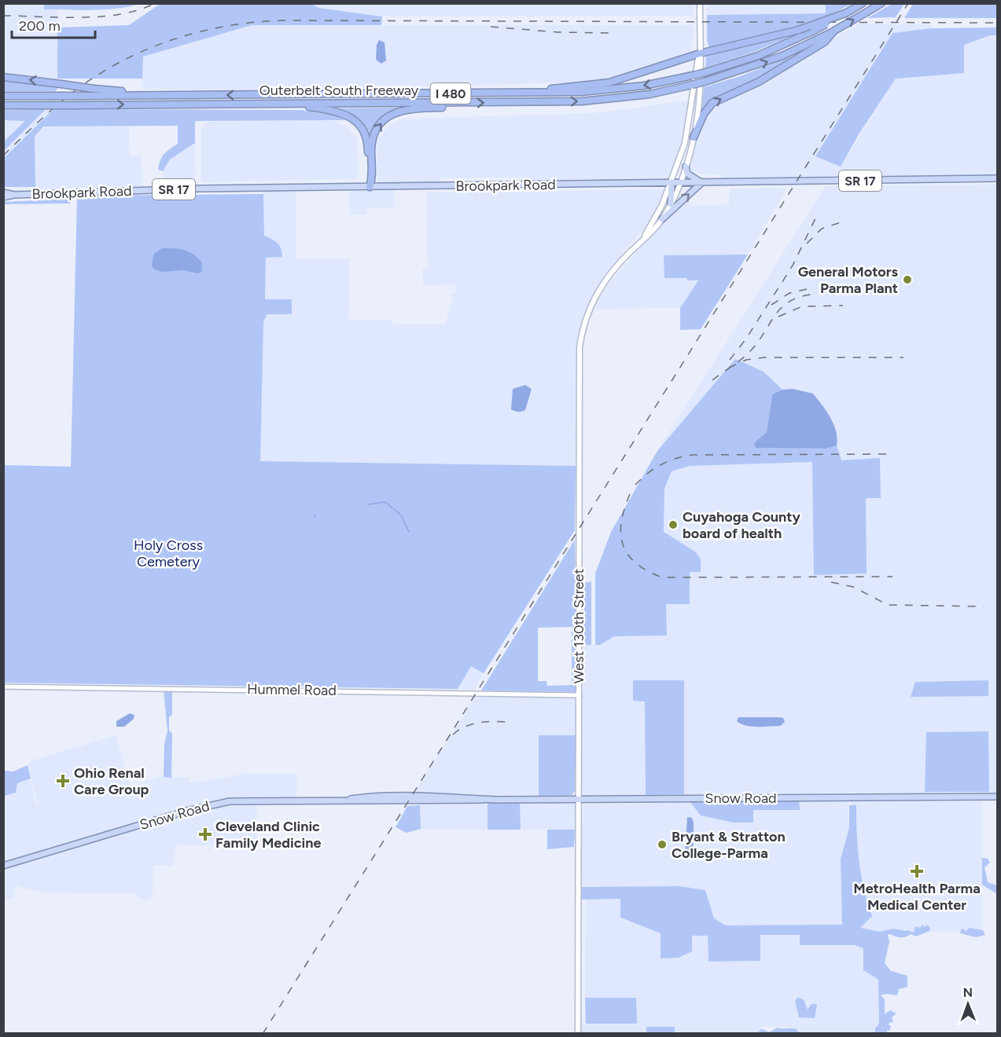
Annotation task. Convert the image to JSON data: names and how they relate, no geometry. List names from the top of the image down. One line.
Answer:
{"streets":{"highway":["Outerbelt South Freeway","I 480"],"main road":["SR 17","Brookpark Road","West 130th Street","Snow Road"],"street":["Hummel Road"]},"crossings":[["Brookpark Road","West 130th Street"],["West 130th Street","Hummel Road"],["West 130th Street","Snow Road"]],"parks":["Holy Cross Cemetery"],"places":{"other":["General Motors Parma Plant","Cuyahoga County board of health","Bryant & Stratton College-Parma"],"health":["Ohio Renal Care Group","Cleveland Clinic Family Medicine","MetroHealth Parma Medical Center"]},"scale_bar":"200 m","north":"top"}
